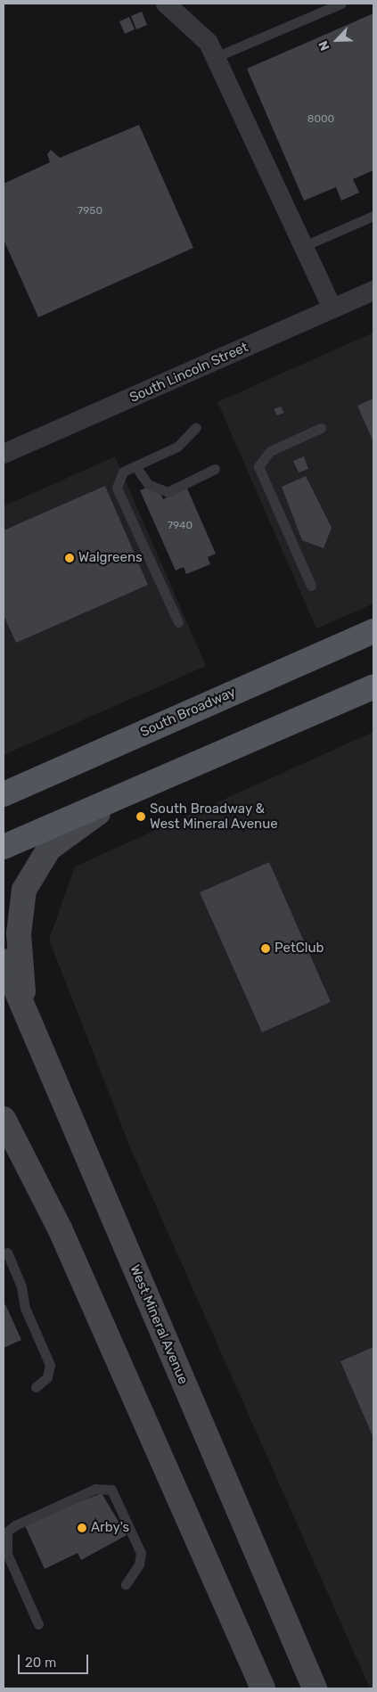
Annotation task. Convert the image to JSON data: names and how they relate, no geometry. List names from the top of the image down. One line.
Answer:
{"streets":{"main road":["South Broadway","West Mineral Avenue"],"street":["South Lincoln Street"]},"places":["Walgreens","South Broadway & West Mineral Avenue","PetClub","Arby's"],"house_numbers":["8000","7950","7940"],"scale_bar":"20 m","north":"bottom left"}
